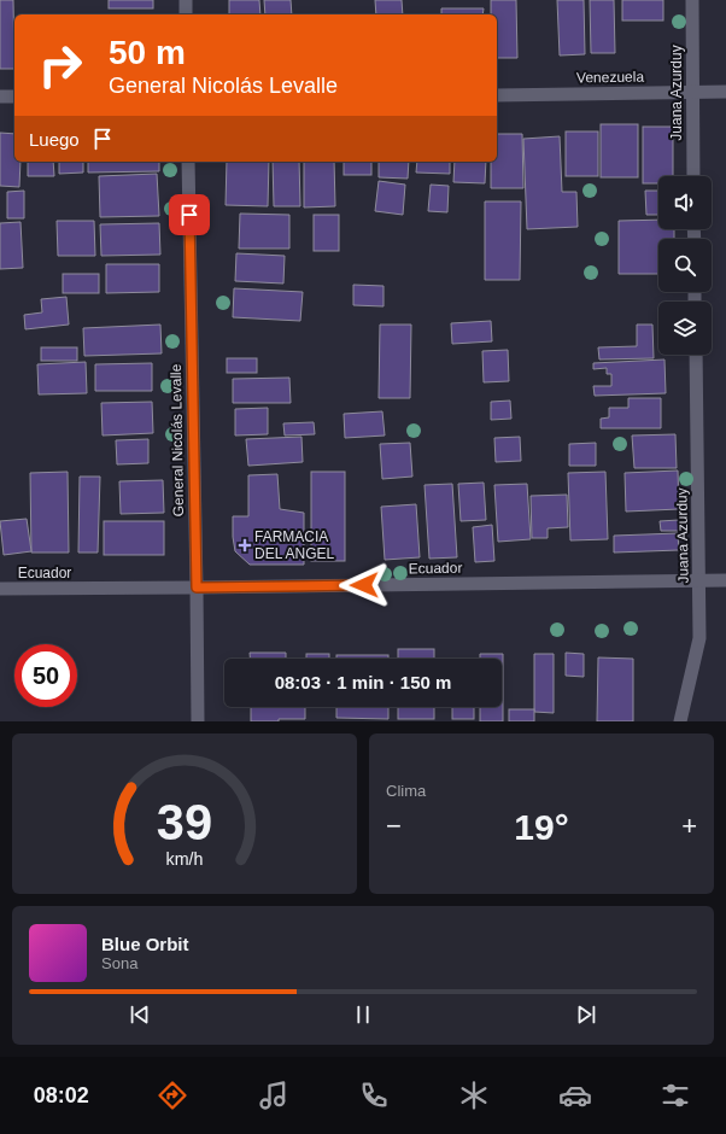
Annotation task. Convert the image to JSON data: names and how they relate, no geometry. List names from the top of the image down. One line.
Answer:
{"streets":{"street":["Venezuela","Juana Azurduy","General Nicolás Levalle","Ecuador"]},"crossings":[["Venezuela","Juana Azurduy"],["Juana Azurduy","Ecuador"],["General Nicolás Levalle","Ecuador"]],"places":{"health":["FARMACIA DEL ANGEL"]},"page":{"turn":["50 m","General Nicolás Levalle"],"then":"Luego","limit":"50","trip":"08:03 · 1 min · 150 m","tile":"Clima","heat":["−","19°","+"],"song":["Blue Orbit","Sona"],"tabs":"08:02","gauge":["39","km/h"]}}
